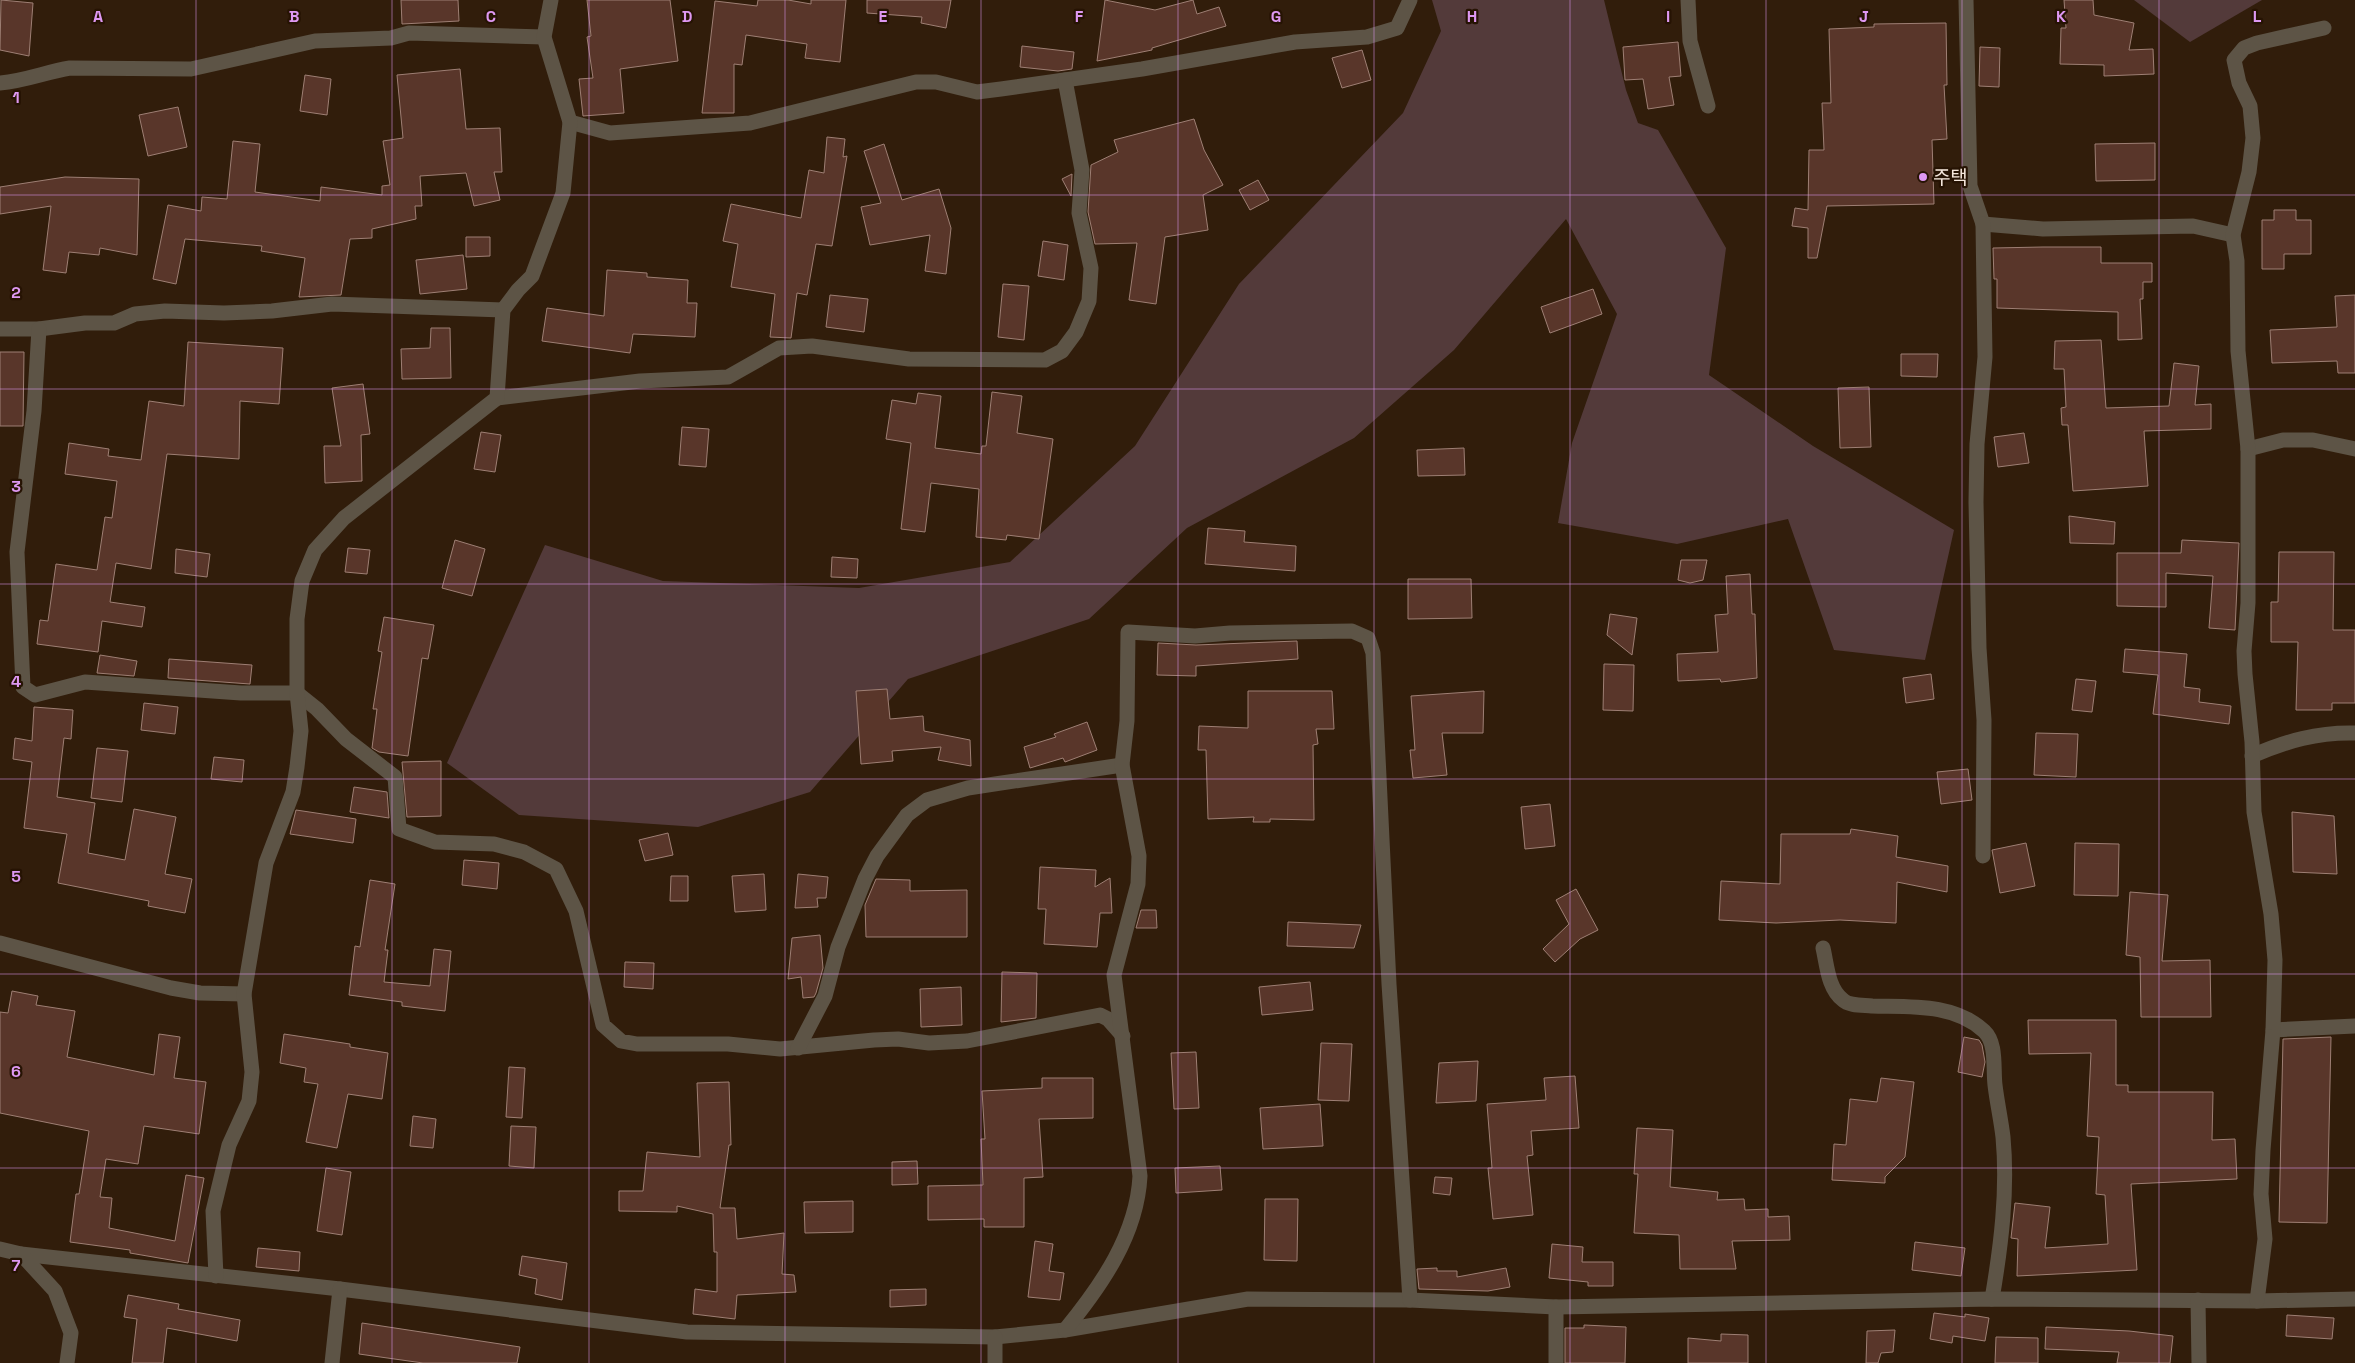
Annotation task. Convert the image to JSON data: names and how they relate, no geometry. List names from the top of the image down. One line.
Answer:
{"places":["주택"],"grid":{"columns":["A","B","C","D","E","F","G","H","I","J","K","L"],"rows":["1","2","3","4","5","6","7"]}}
